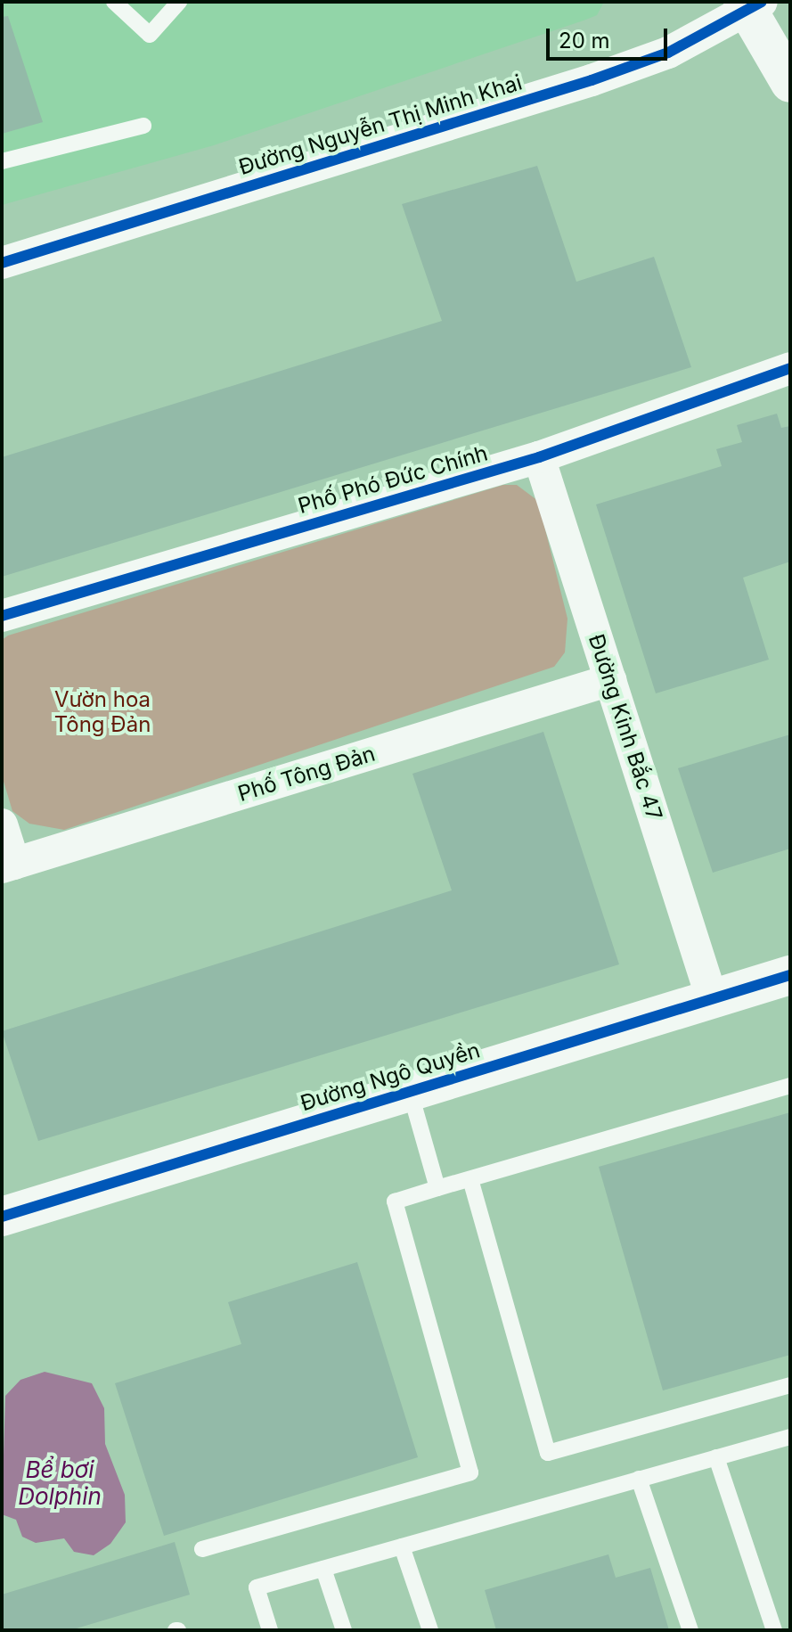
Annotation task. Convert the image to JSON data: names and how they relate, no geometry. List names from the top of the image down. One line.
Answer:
{"streets":{"street":["Đường Nguyễn Thị Minh Khai","Phố Phó Đức Chính","Đường Kinh Bắc 47","Phố Tông Đản","Đường Ngô Quyền"]},"crossings":[["Phố Phó Đức Chính","Đường Kinh Bắc 47"],["Đường Kinh Bắc 47","Phố Tông Đản"],["Đường Kinh Bắc 47","Đường Ngô Quyền"]],"water":["Bể bơi Dolphin"],"parks":["Vườn hoa Tông Đản"],"scale_bar":"20 m"}
